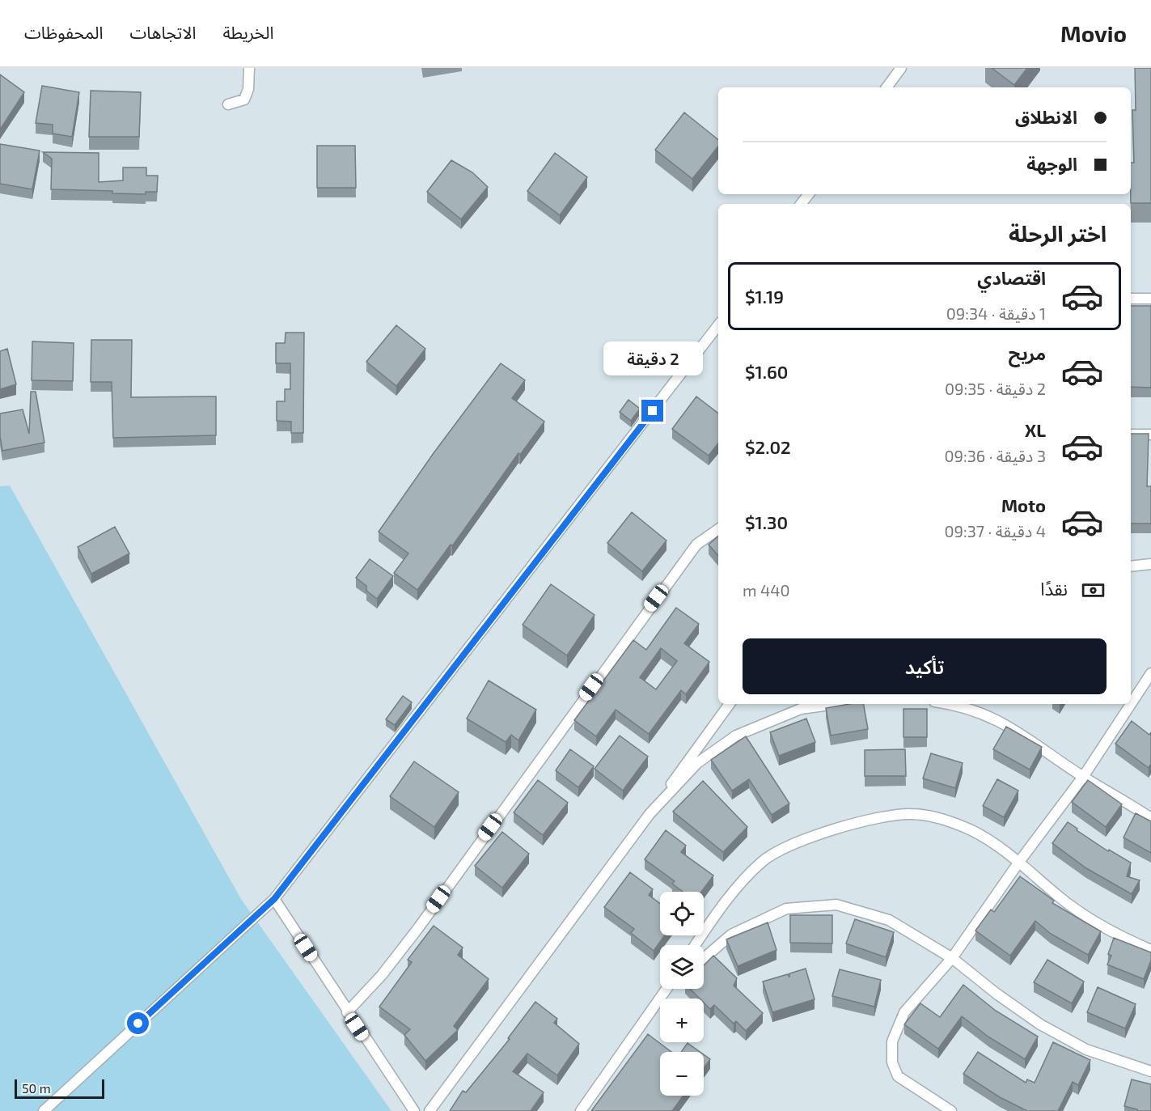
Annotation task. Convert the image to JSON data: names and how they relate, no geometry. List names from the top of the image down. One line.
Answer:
{"scale_bar":"50 m","page":{"header":"Movio","nav":["الخريطة","الاتجاهات","المحفوظات"],"banner":["الانطلاق","الوجهة"],"heading":"اختر الرحلة","list":[{"name":"اقتصادي","note":"1 دقيقة · 09:34","value":"$1.19"},{"name":"مريح","note":"2 دقيقة · 09:35","value":"$1.60"},{"name":"XL","note":"3 دقيقة · 09:36","value":"$2.02"},{"name":"Moto","note":"4 دقيقة · 09:37","value":"$1.30"}],"bubble":"2 دقيقة","pay":["نقدًا","440 m"],"buttons":"تأكيد","map_buttons":["+","−"],"scale":"50 m"}}
